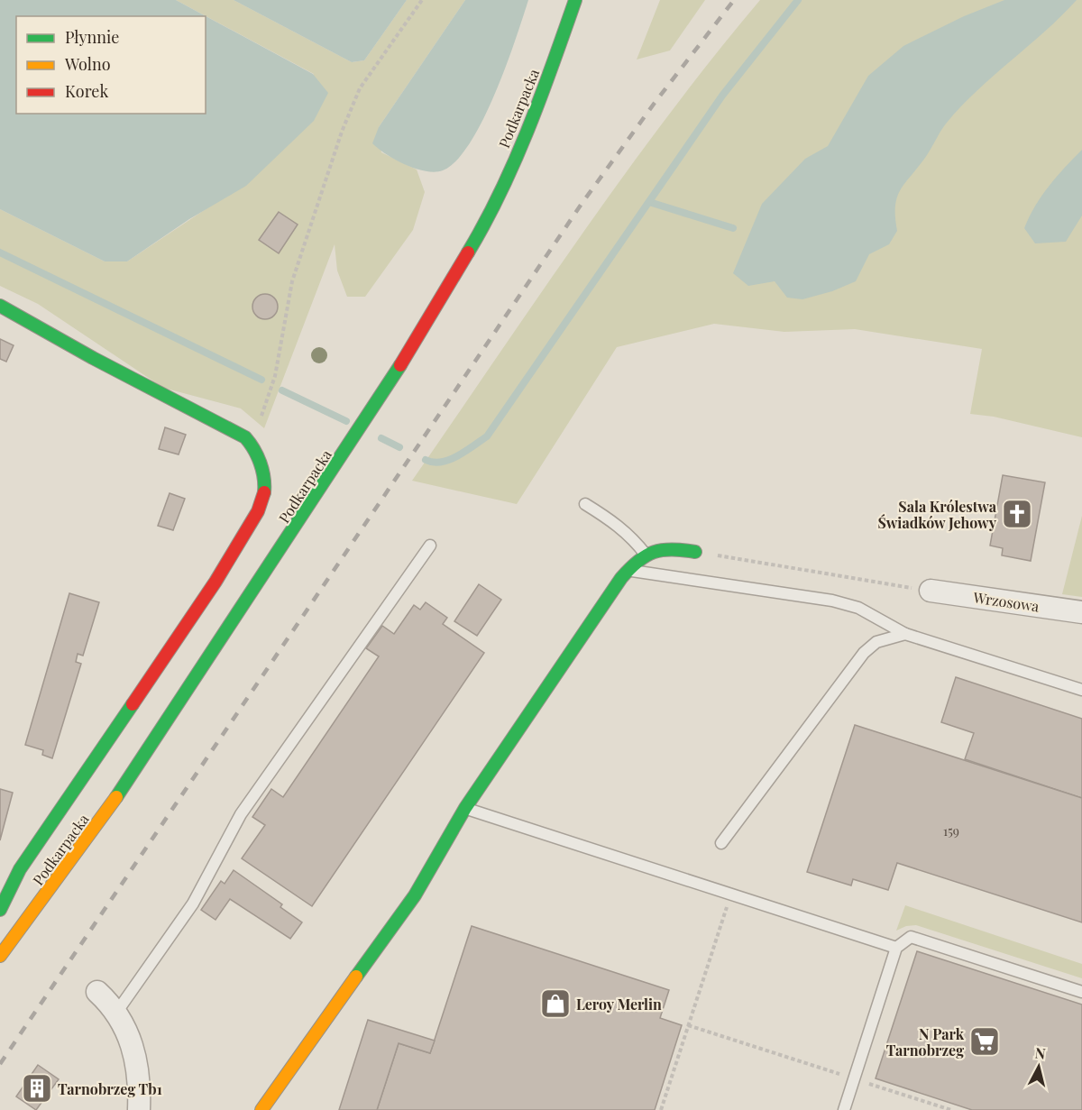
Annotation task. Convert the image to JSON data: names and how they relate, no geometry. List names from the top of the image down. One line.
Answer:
{"streets":{"street":["Podkarpacka","Wrzosowa"]},"places":{"church":["Sala Królestwa Świadków Jehowy"],"shop":["Leroy Merlin"],"supermarket":["N Park Tarnobrzeg"],"building":["Tarnobrzeg Tb1"]},"house_numbers":["159"],"legend":["Płynnie","Wolno","Korek"],"north":"top"}
